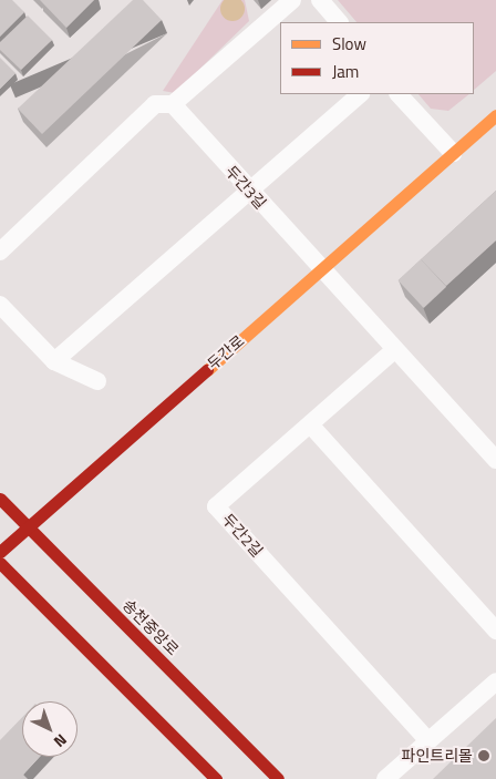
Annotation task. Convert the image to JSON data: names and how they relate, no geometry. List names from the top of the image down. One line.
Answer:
{"streets":{"street":["두간3길","두간로","두간2길","송천중앙로"]},"crossings":[["두간3길","두간로"],["두간3길","두간2길"],["두간로","송천중앙로"]],"places":["파인트리몰"],"legend":["Slow","Jam"],"north":"bottom right"}
